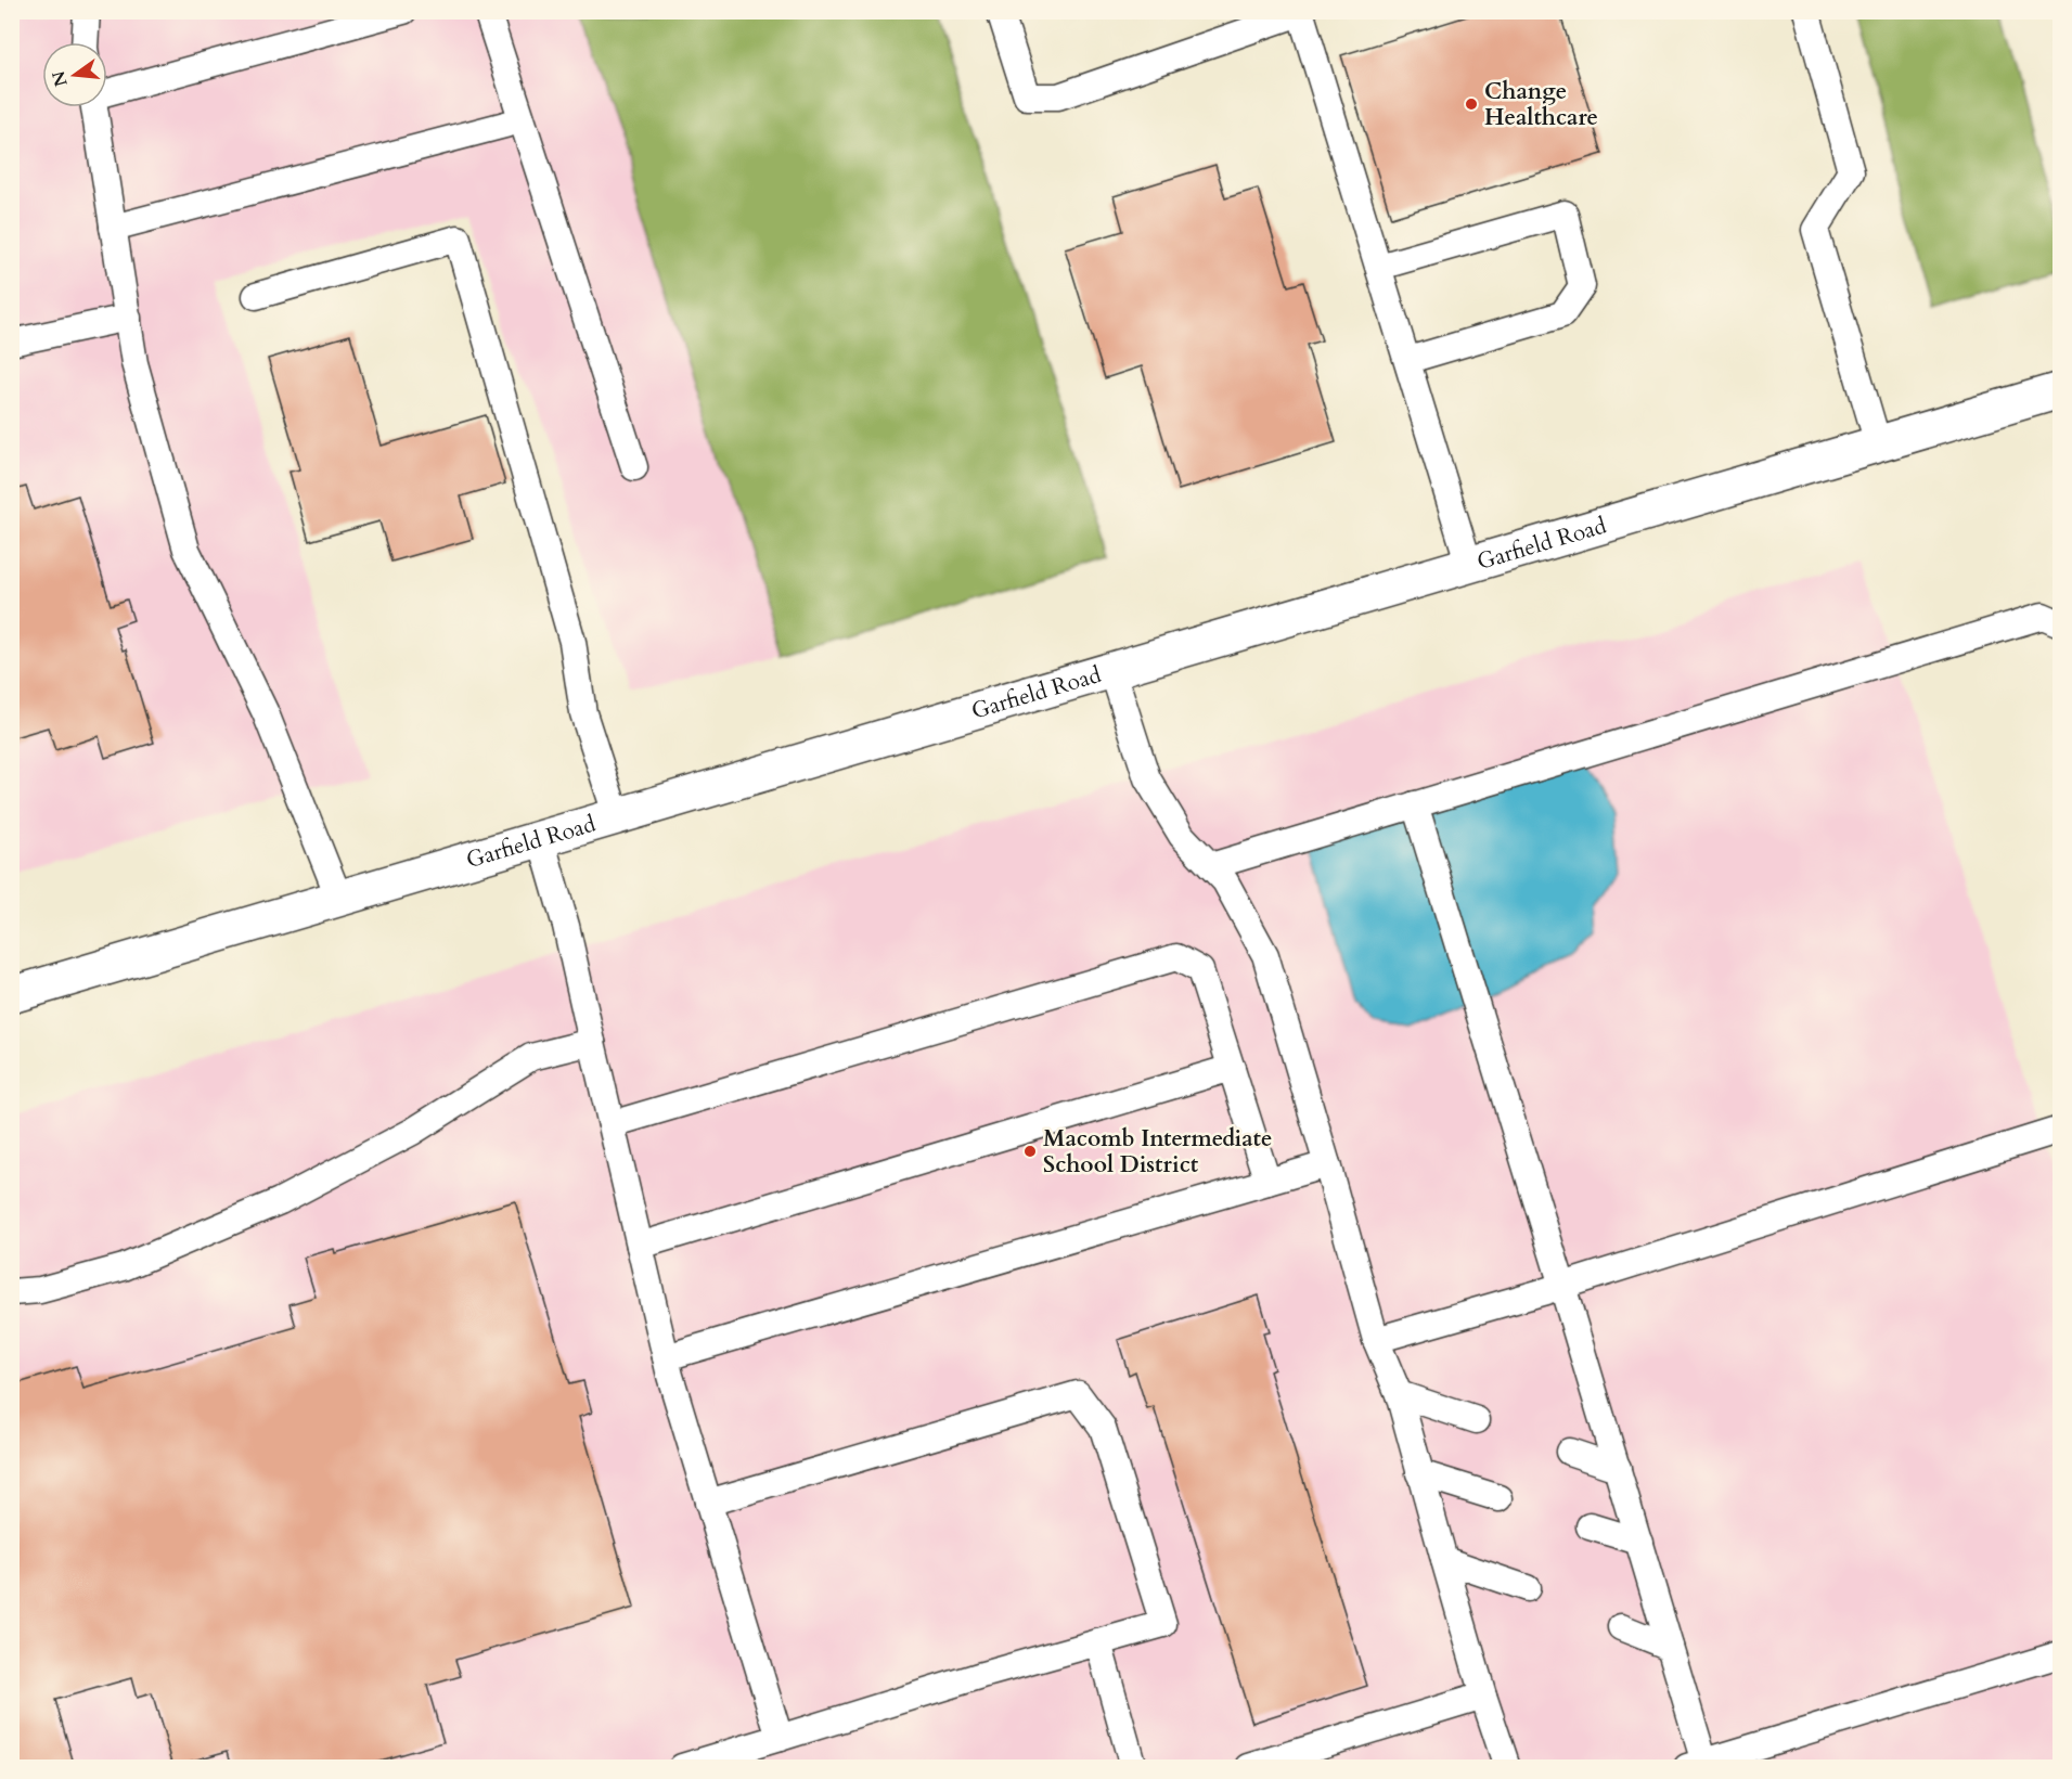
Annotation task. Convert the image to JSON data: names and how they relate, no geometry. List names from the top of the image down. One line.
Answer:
{"streets":{"main road":["Garfield Road"]},"places":["Change Healthcare","Macomb Intermediate School District"],"north":"left"}
